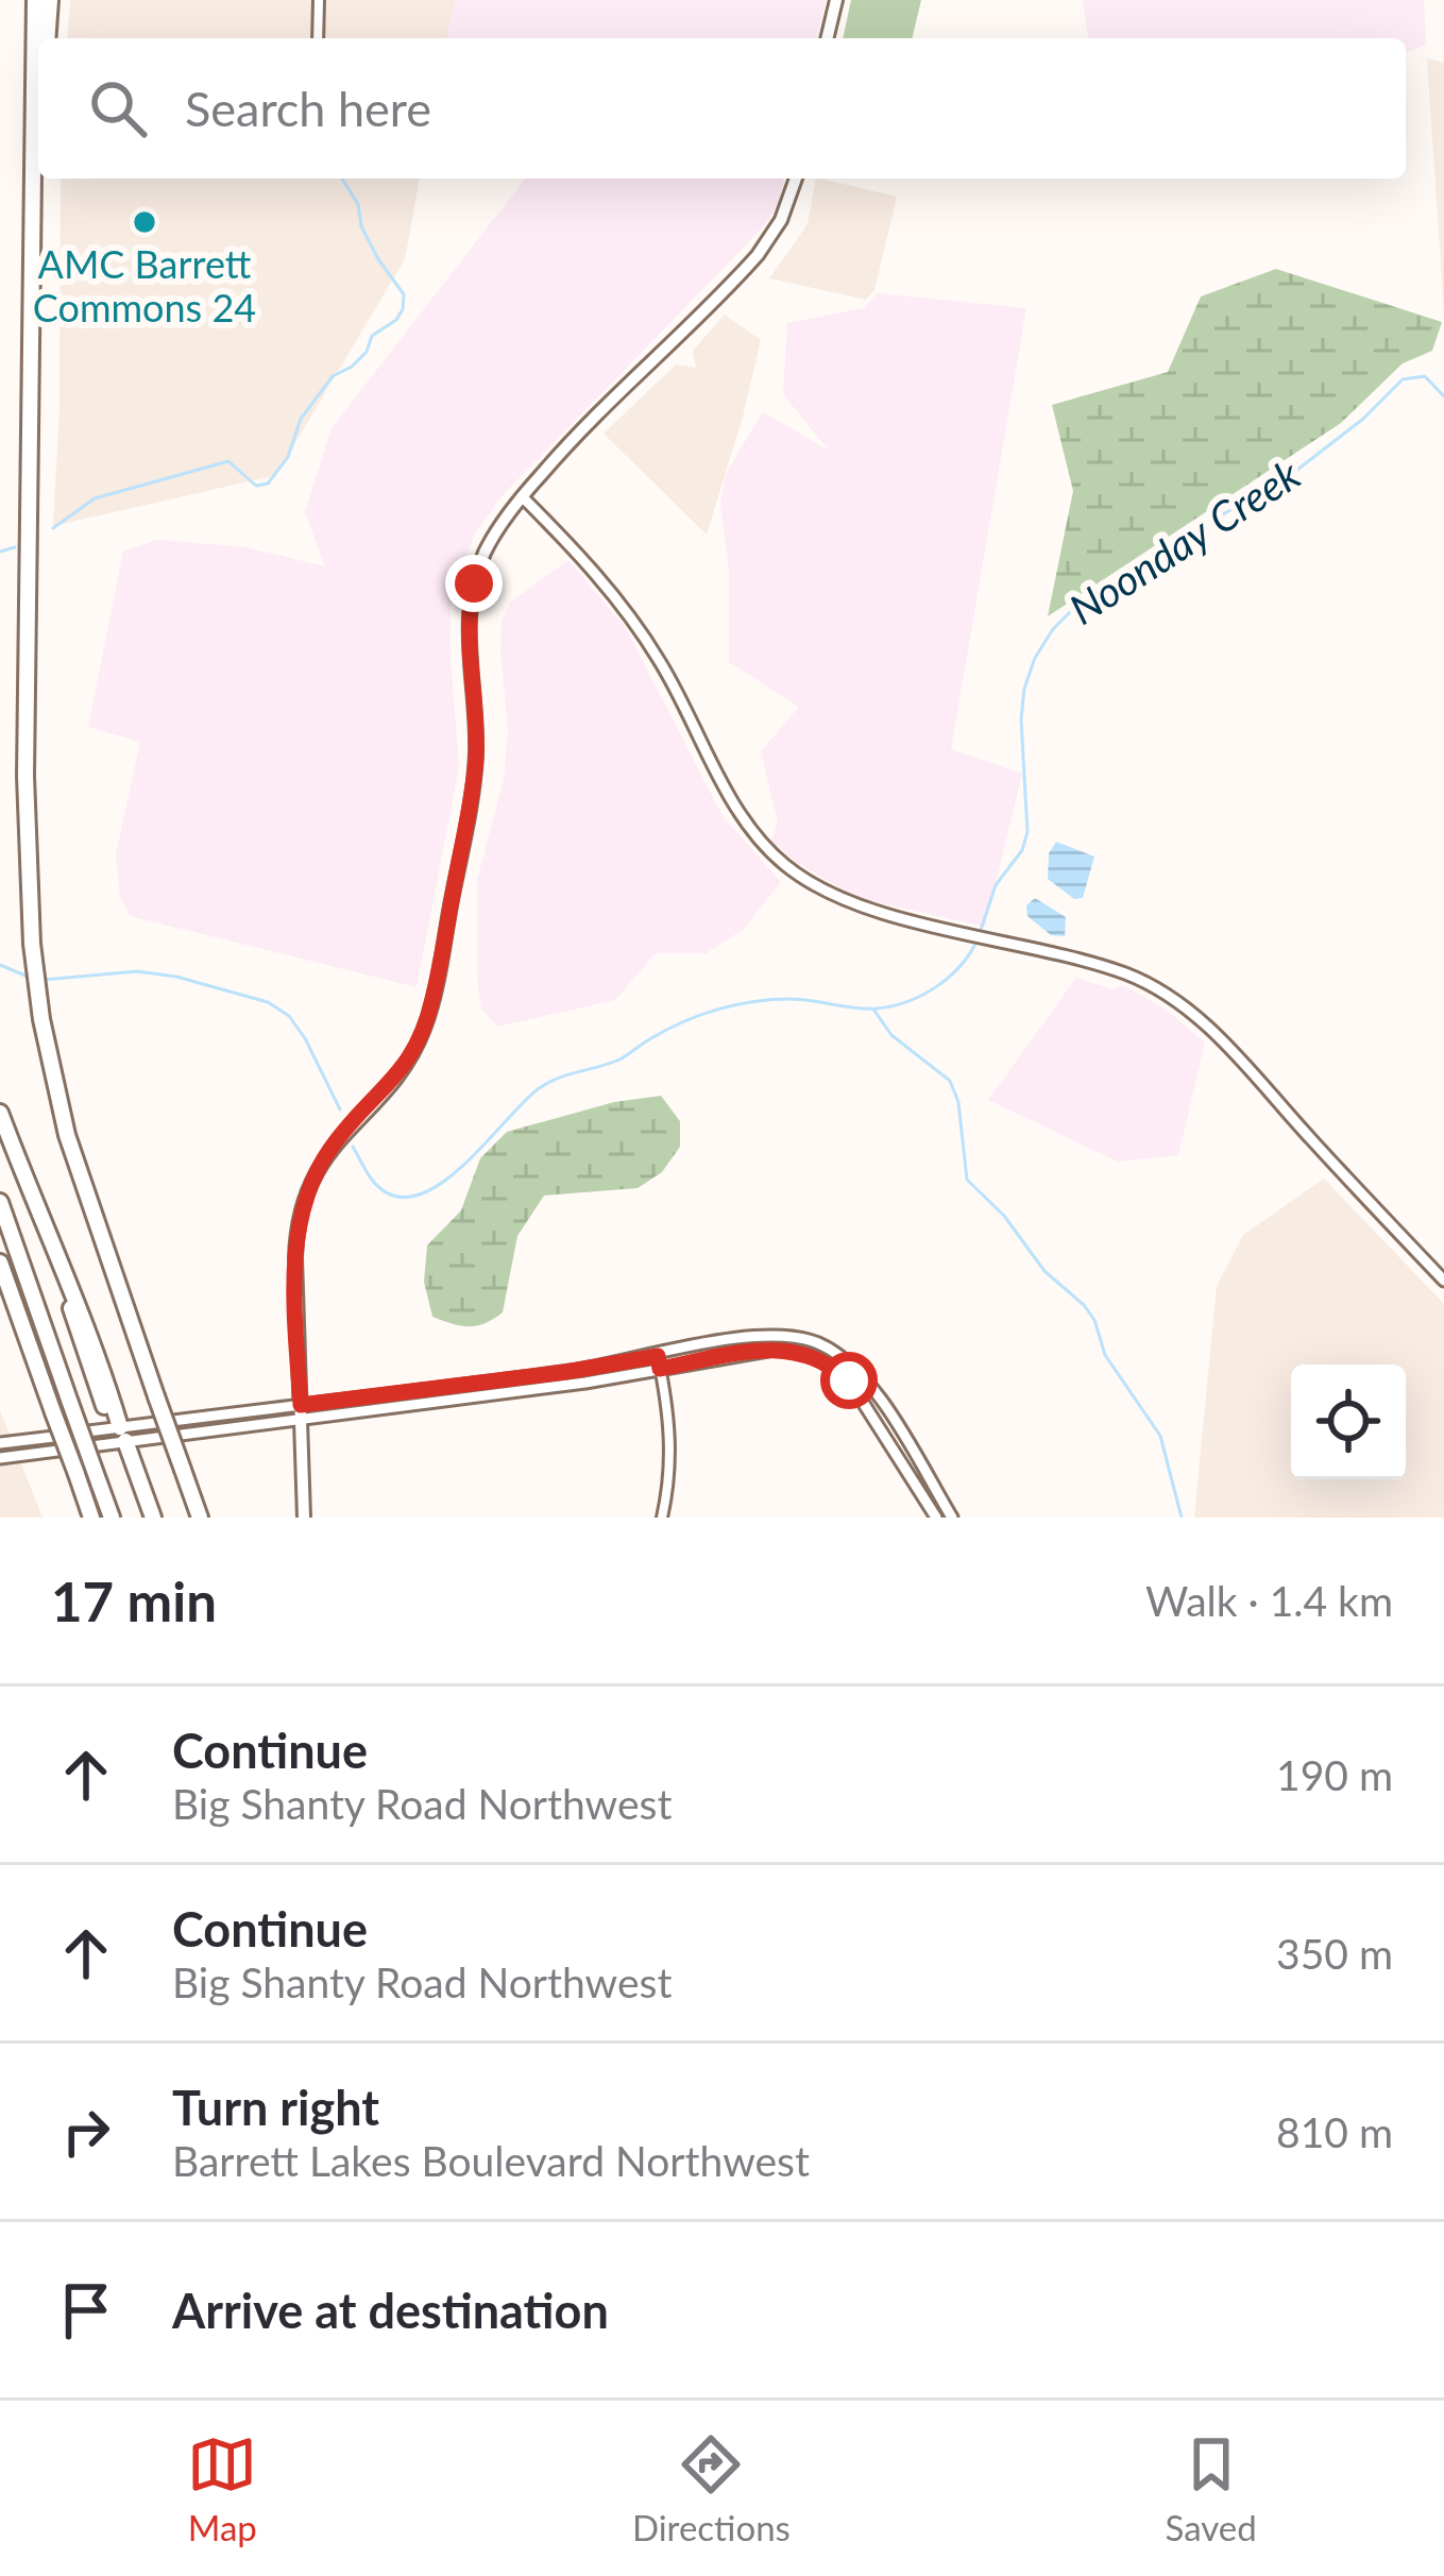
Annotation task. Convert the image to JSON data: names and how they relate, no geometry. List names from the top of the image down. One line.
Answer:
{"water":["Noonday Creek"],"places":["AMC Barrett Commons 24"],"page":{"search":"Search here","heading":["17 min","Walk · 1.4 km"],"list":[["Continue","Big Shanty Road Northwest","190 m"],["Continue","Big Shanty Road Northwest","350 m"],["Turn right","Barrett Lakes Boulevard Northwest","810 m"],"Arrive at destination"],"nav":["Map","Directions","Saved"]}}
